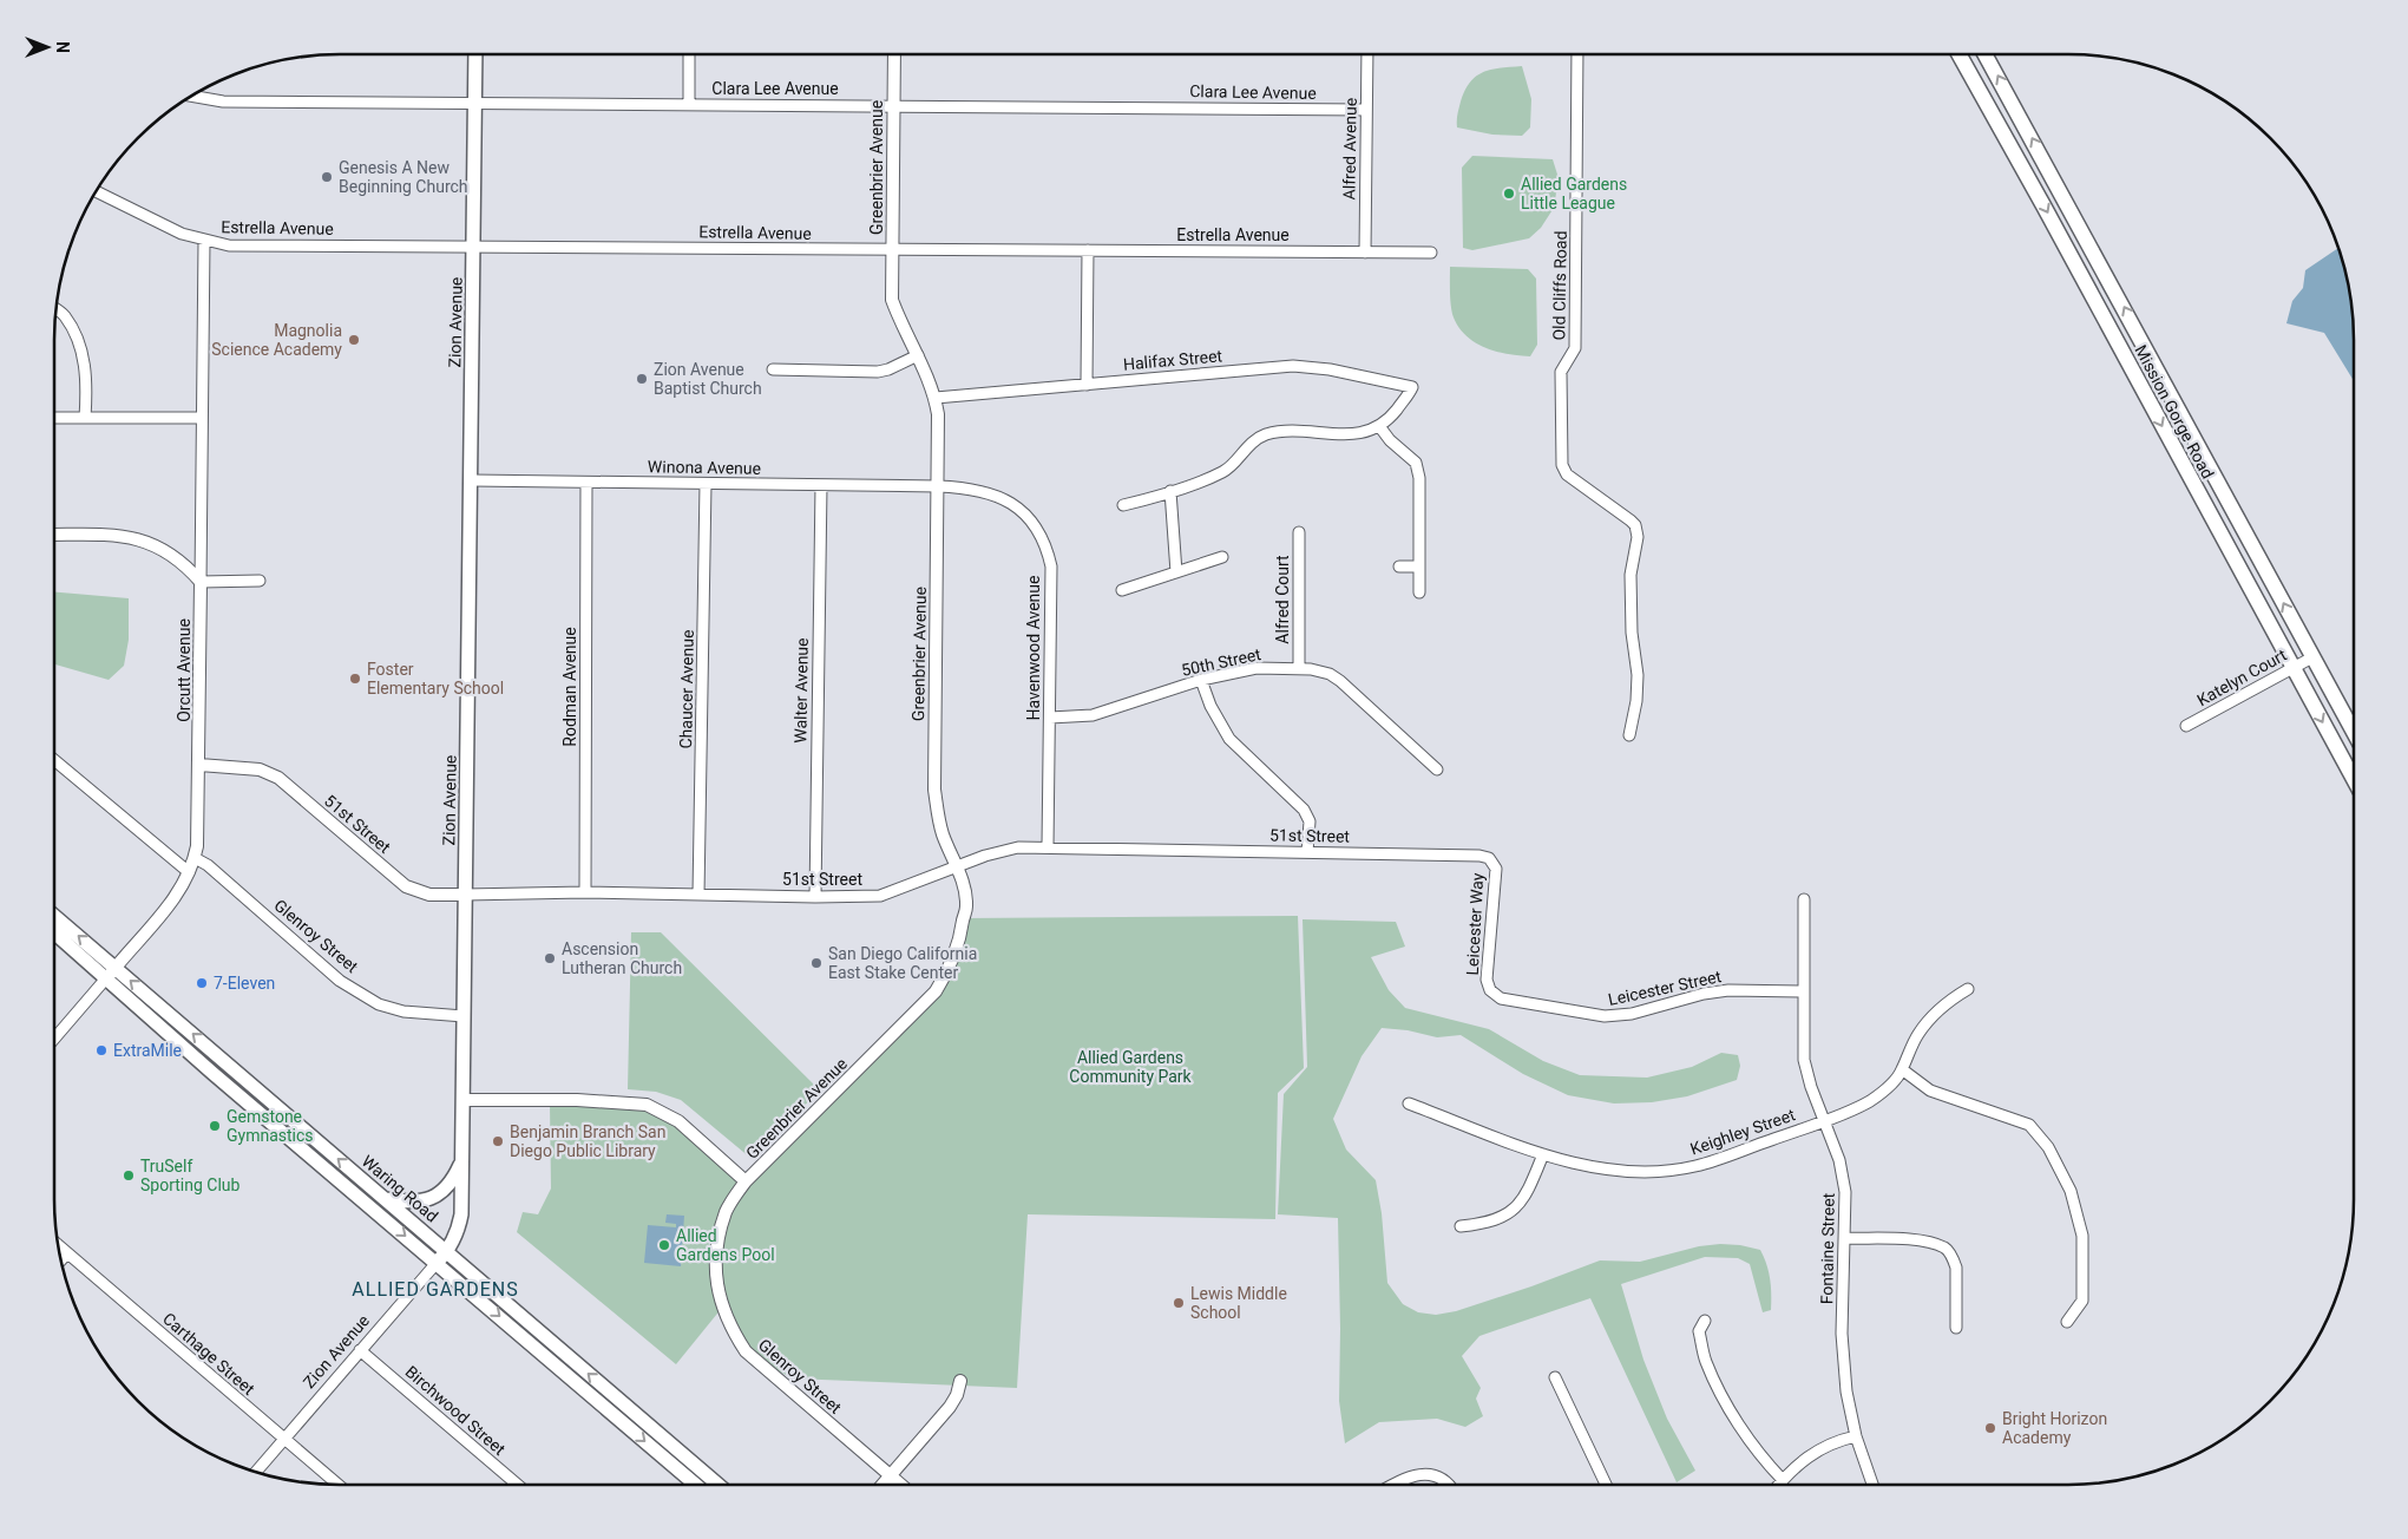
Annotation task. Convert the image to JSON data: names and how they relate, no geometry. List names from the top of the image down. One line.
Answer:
{"streets":{"main road":["Zion Avenue","Mission Gorge Road","Waring Road"],"street":["Clara Lee Avenue","Alfred Avenue","Greenbrier Avenue","Estrella Avenue","Old Cliffs Road","Halifax Street","Winona Avenue","Alfred Court","Havenwood Avenue","50th Street","Orcutt Avenue","Katelyn Court","Rodman Avenue","Chaucer Avenue","Walter Avenue","51st Street","Leicester Way","Glenroy Street","Leicester Street","Keighley Street","Fontaine Street","Carthage Street","Birchwood Street"]},"crossings":[["Clara Lee Avenue","Alfred Avenue"],["Clara Lee Avenue","Greenbrier Avenue"],["Clara Lee Avenue","Zion Avenue"],["Alfred Avenue","Estrella Avenue"],["Greenbrier Avenue","Estrella Avenue"],["Greenbrier Avenue","Halifax Street"],["Greenbrier Avenue","Winona Avenue"],["Greenbrier Avenue","Havenwood Avenue"],["Greenbrier Avenue","51st Street"],["Greenbrier Avenue","Glenroy Street"],["Estrella Avenue","Zion Avenue"],["Estrella Avenue","Orcutt Avenue"],["Zion Avenue","Winona Avenue"],["Zion Avenue","51st Street"],["Zion Avenue","Glenroy Street"],["Zion Avenue","Waring Road"],["Zion Avenue","Carthage Street"],["Zion Avenue","Birchwood Street"],["Mission Gorge Road","Katelyn Court"],["Winona Avenue","Havenwood Avenue"],["Winona Avenue","Rodman Avenue"],["Winona Avenue","Chaucer Avenue"],["Winona Avenue","Walter Avenue"],["Alfred Court","50th Street"],["Havenwood Avenue","50th Street"],["Havenwood Avenue","51st Street"],["Orcutt Avenue","51st Street"],["Orcutt Avenue","Glenroy Street"],["Orcutt Avenue","Waring Road"],["Rodman Avenue","51st Street"],["Chaucer Avenue","51st Street"],["Walter Avenue","51st Street"],["51st Street","Leicester Way"],["Leicester Way","Leicester Street"],["Leicester Street","Fontaine Street"],["Keighley Street","Fontaine Street"]],"districts":["ALLIED GARDENS"],"parks":["Allied Gardens Community Park"],"places":["Genesis A New Beginning Church","Allied Gardens Little League","Magnolia Science Academy","Zion Avenue Baptist Church","Foster Elementary School","Ascension Lutheran Church","San Diego California East Stake Center","7-Eleven","ExtraMile","Gemstone Gymnastics","Benjamin Branch San Diego Public Library","TruSelf Sporting Club","Allied Gardens Pool","Lewis Middle School","Bright Horizon Academy"],"north":"right"}
